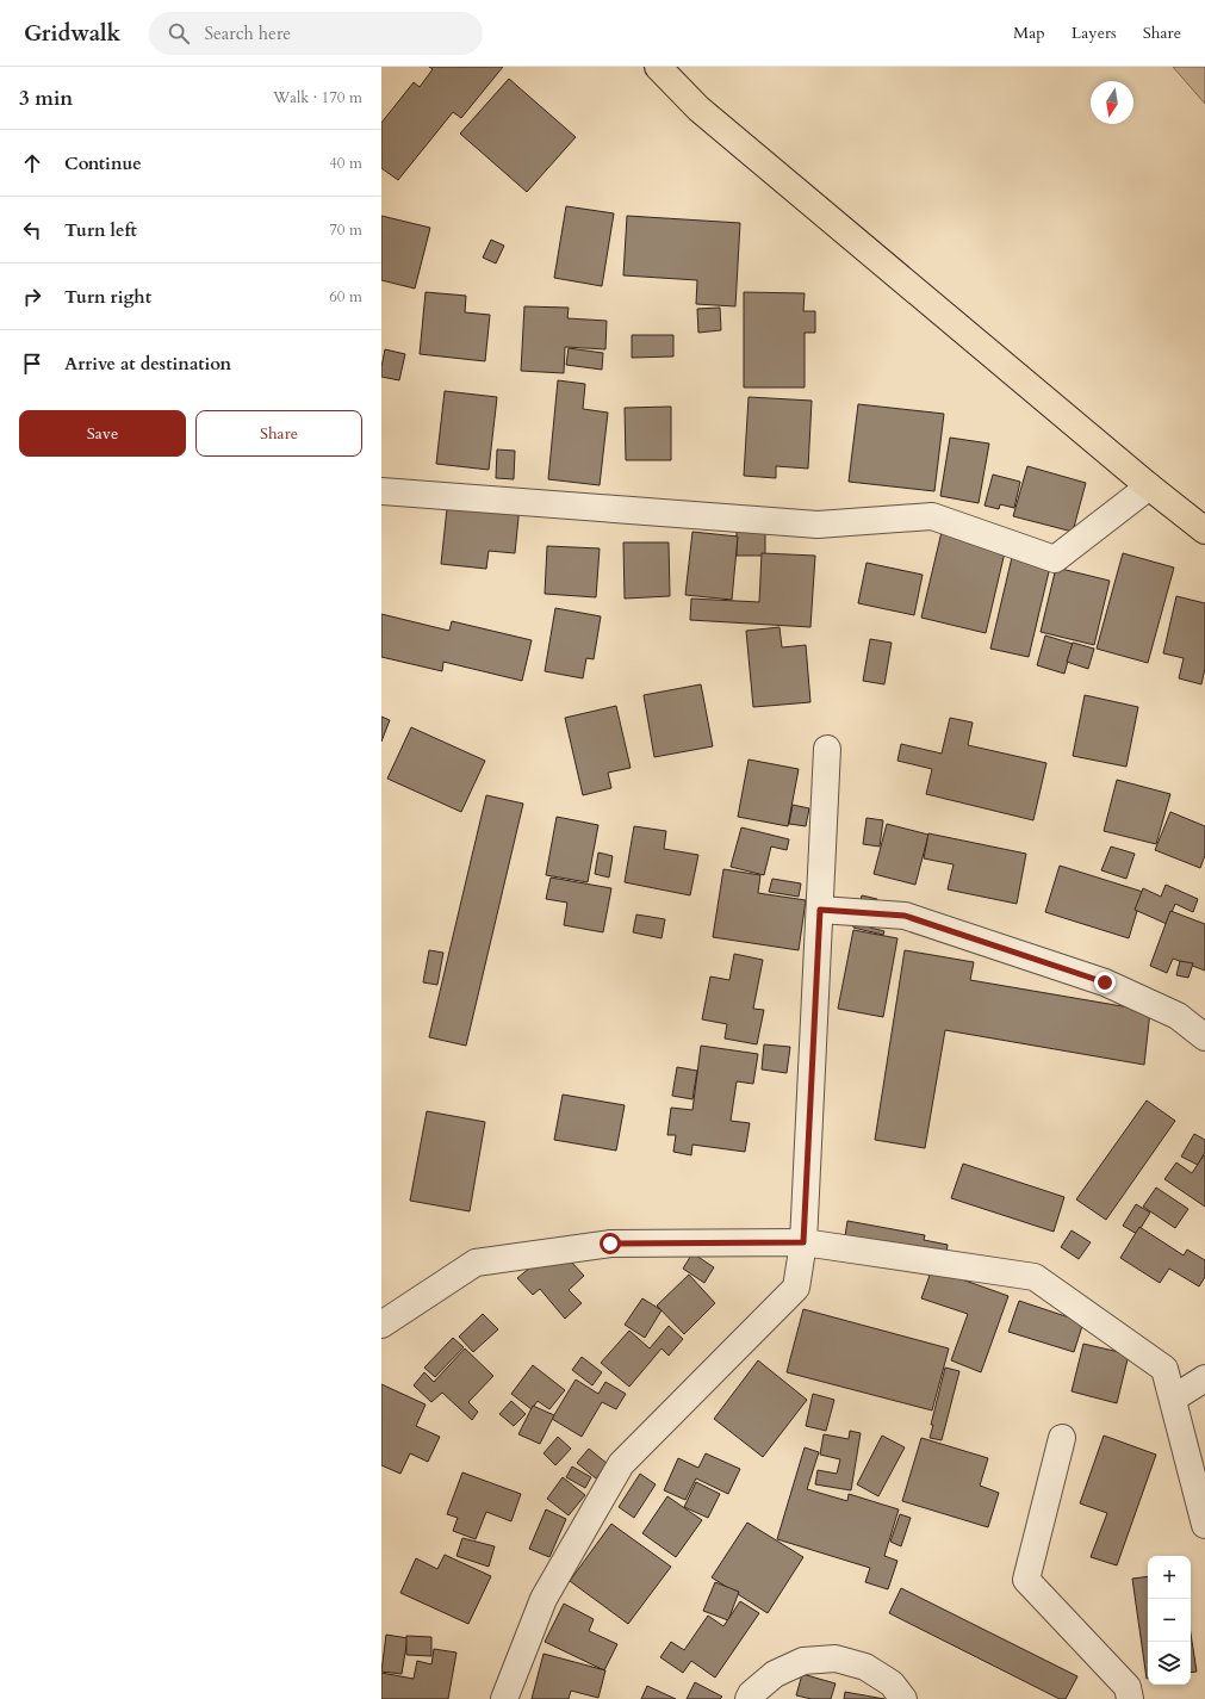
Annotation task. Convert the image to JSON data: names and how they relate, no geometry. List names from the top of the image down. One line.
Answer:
{"north":"bottom","page":{"header":"Gridwalk","search":"Search here","nav":["Map","Layers","Share"],"heading":["3 min","Walk · 170 m"],"list":[["Continue","40 m"],["Turn left","70 m"],["Turn right","60 m"],"Arrive at destination"],"buttons":["Save","Share"],"map_buttons":["+","−"]}}
